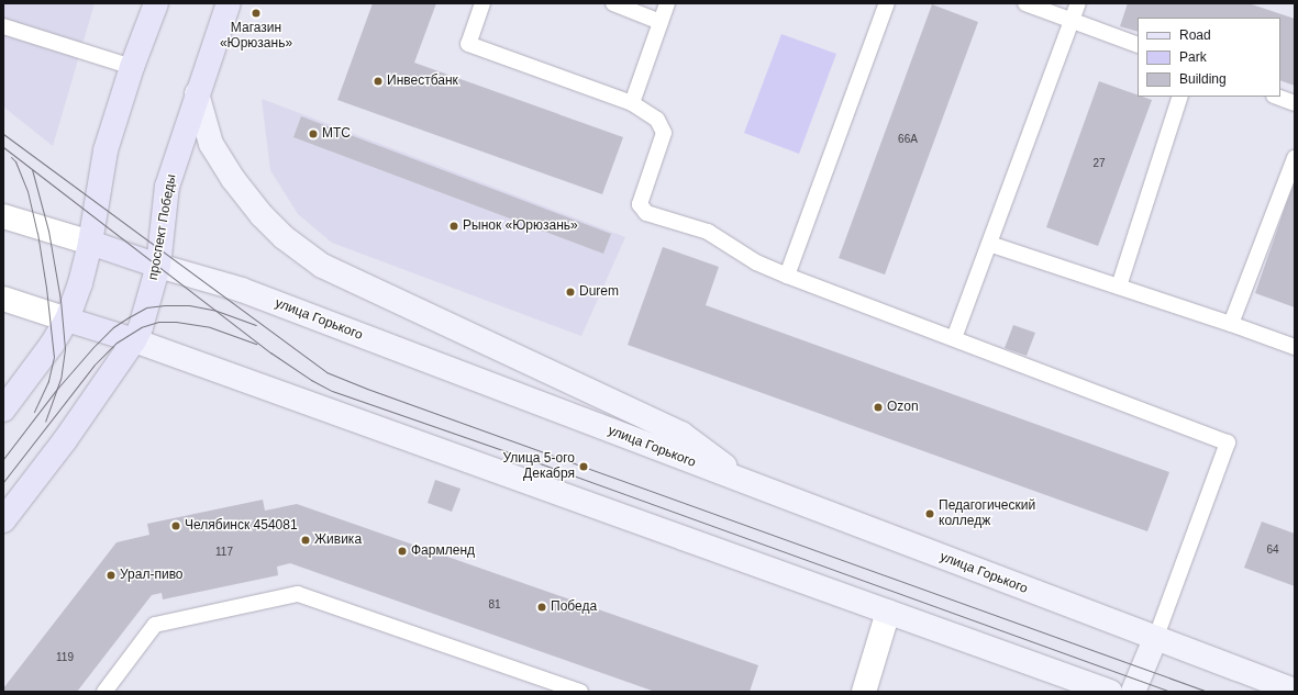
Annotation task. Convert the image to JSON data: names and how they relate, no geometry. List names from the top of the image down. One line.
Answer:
{"streets":{"main road":["проспект Победы","улица Горького"]},"crossings":[["проспект Победы","улица Горького"]],"places":["Магазин «Юрюзань»","Инвестбанк","МТС","Рынок «Юрюзань»","Durem","Ozon","Улица 5-ого Декабря","Педагогический колледж","Челябинск 454081","Живика","Фармленд","Урал-пиво","Победа"],"house_numbers":["66А","27","64","117","81","119"],"legend":["Road","Park","Building"]}
